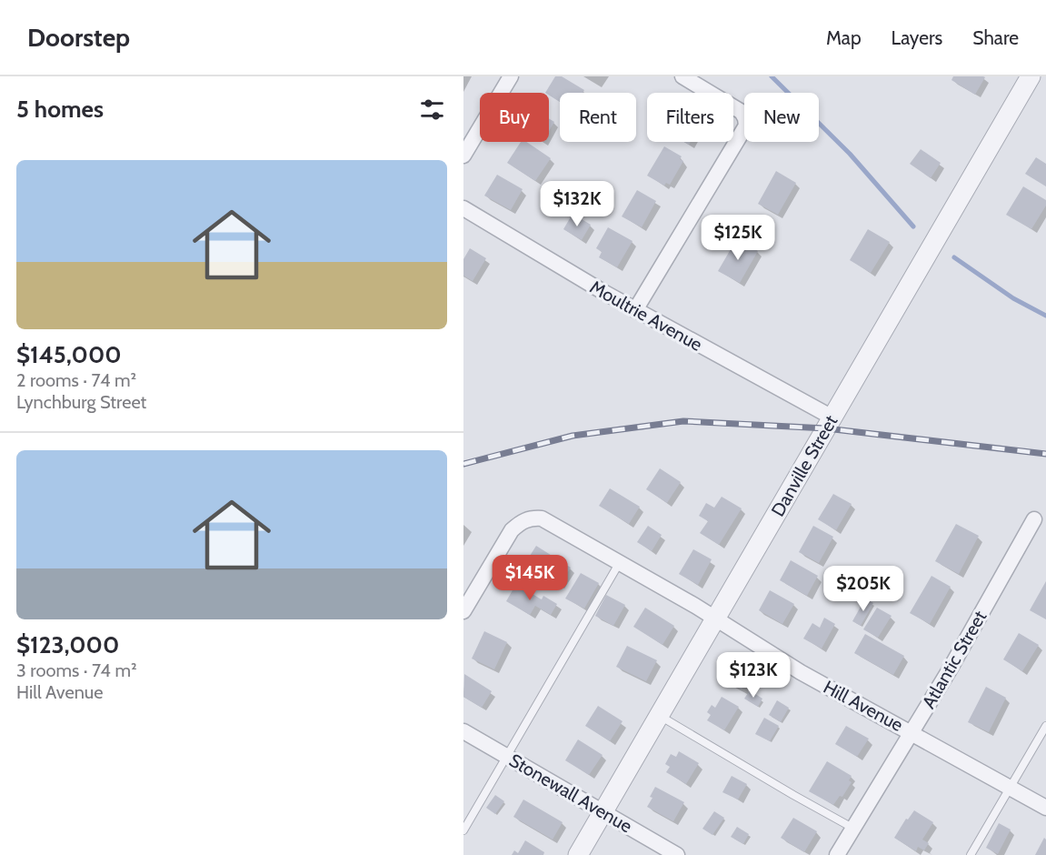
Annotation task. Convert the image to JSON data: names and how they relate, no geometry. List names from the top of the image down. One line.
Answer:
{"streets":{"street":["Moultrie Avenue","Danville Street","Atlantic Street","Hill Avenue","Stonewall Avenue"]},"crossings":[["Moultrie Avenue","Danville Street"],["Danville Street","Hill Avenue"],["Danville Street","Stonewall Avenue"],["Atlantic Street","Hill Avenue"]],"page":{"header":"Doorstep","nav":["Map","Layers","Share"],"heading":"5 homes","chip":["Buy","Rent","Filters","New"],"list":[{"name":"$145,000","note":"2 rooms · 74 m² · Lynchburg Street"},{"name":"$123,000","note":"3 rooms · 74 m² · Hill Avenue"}],"price":["$132K","$125K","$145K","$205K","$123K"]}}
